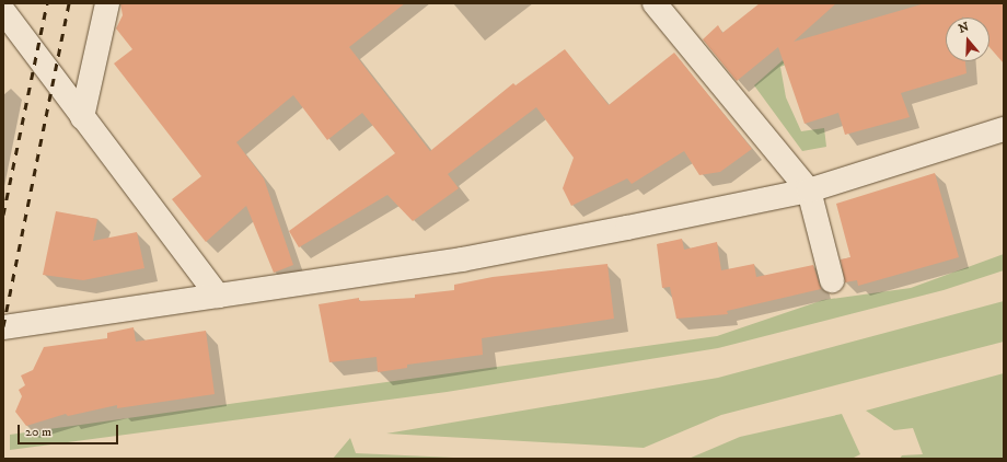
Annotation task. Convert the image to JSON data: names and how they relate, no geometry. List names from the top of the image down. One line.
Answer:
{"scale_bar":"20 m","north":"top"}
